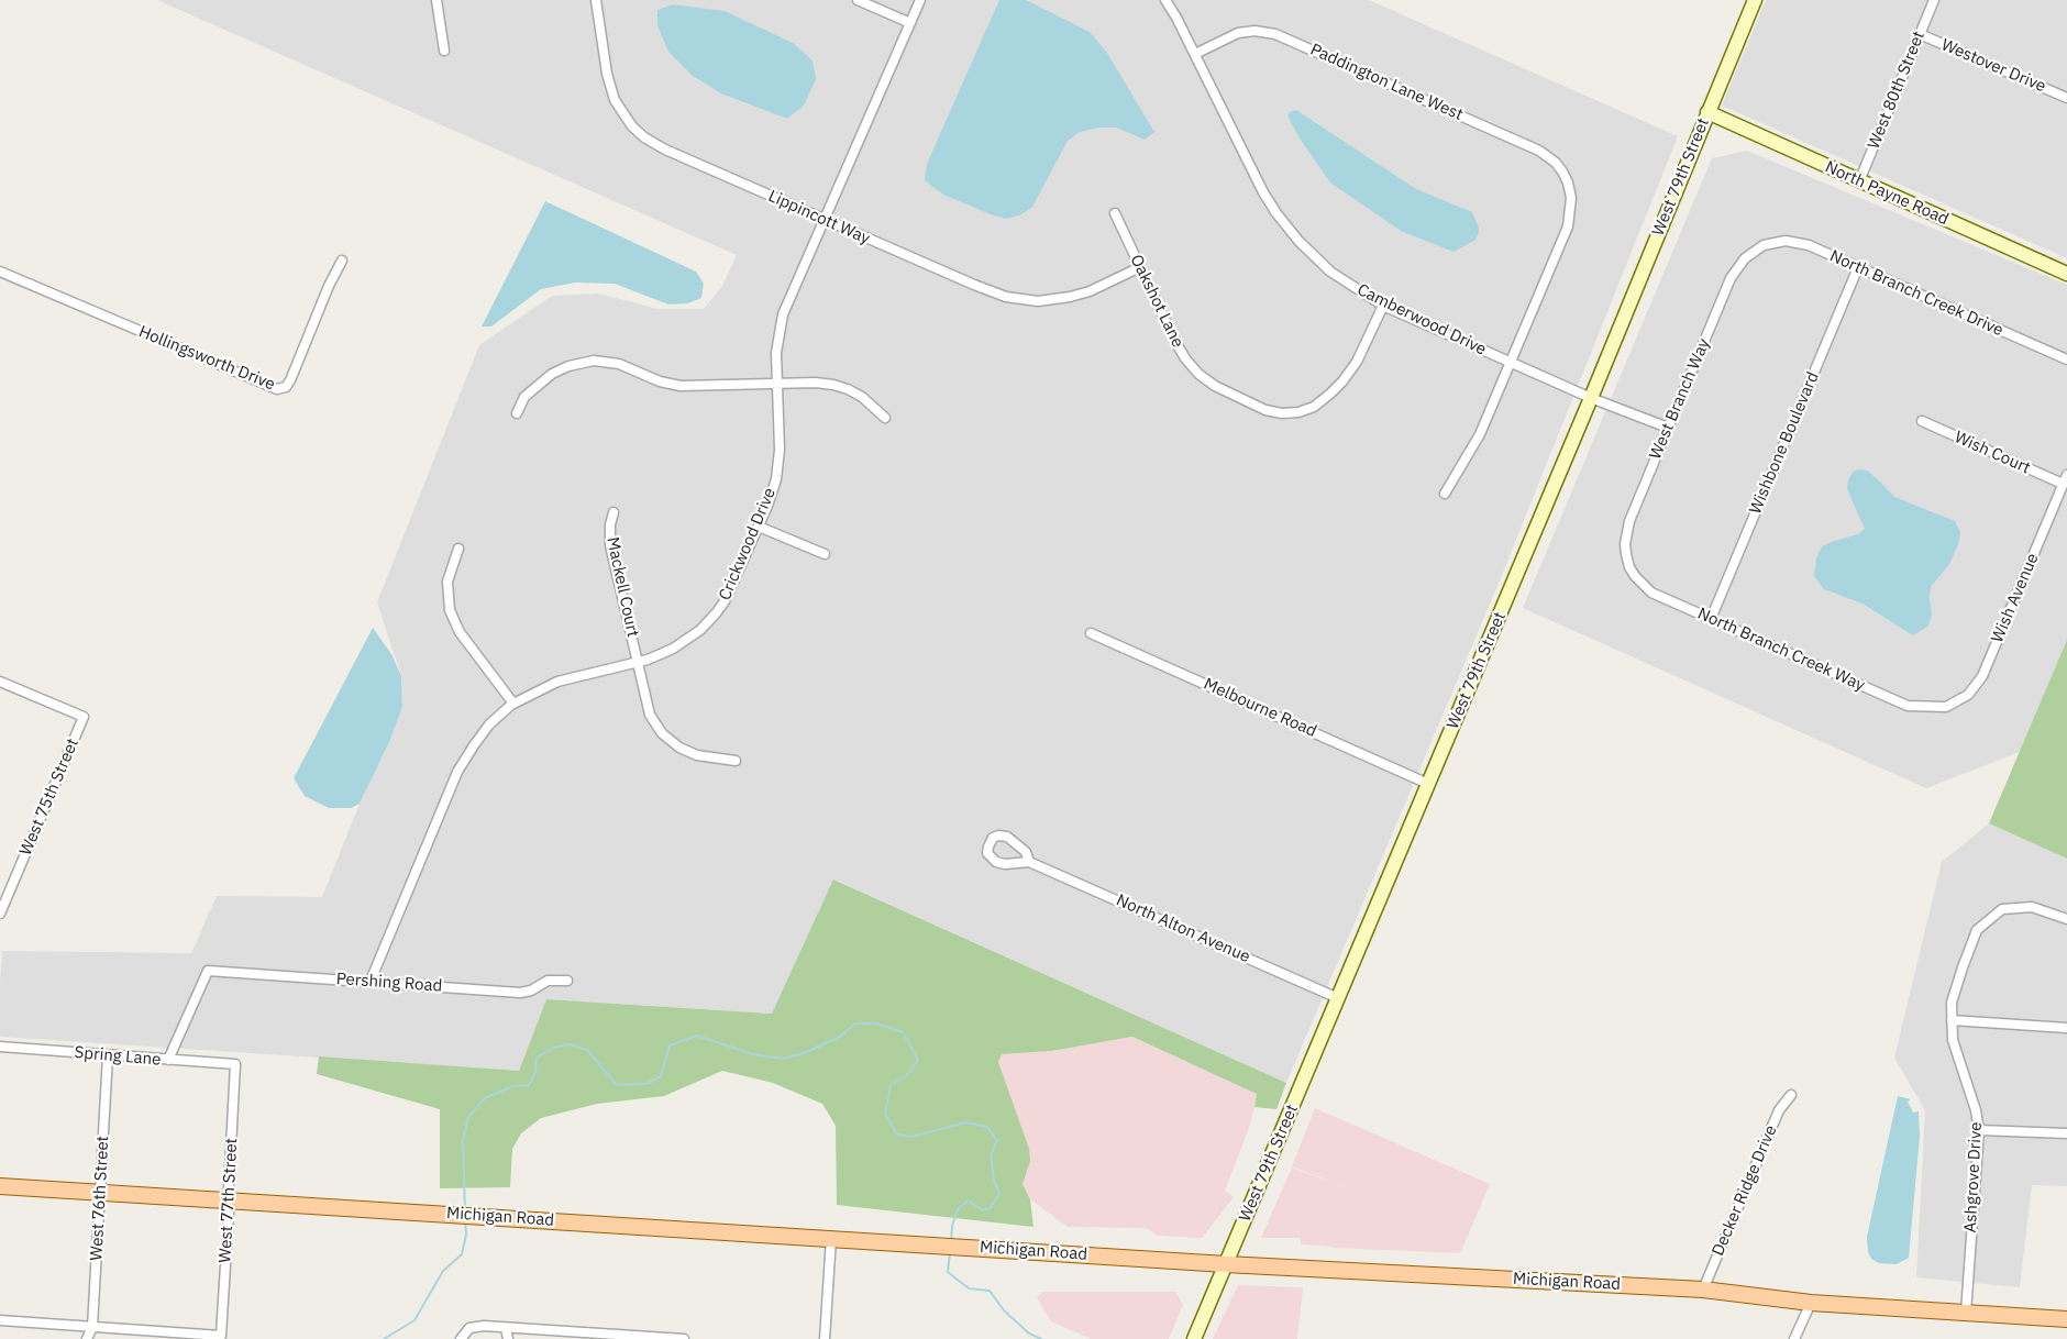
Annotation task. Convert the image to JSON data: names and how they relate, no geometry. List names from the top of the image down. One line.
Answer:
{"streets":{"main road":["West 79th Street","North Payne Road","Michigan Road"],"street":["Westover Drive","Paddington Lane West","West 80th Street","Lippincott Way","North Branch Creek Drive","Oakshot Lane","Camberwood Drive","Hollingsworth Drive","West Branch Way","Wishbone Boulevard","Wish Court","Crickwood Drive","Mackell Court","Wish Avenue","North Branch Creek Way","Melbourne Road","West 75th Street","North Alton Avenue","Pershing Road","Spring Lane","Ashgrove Drive","Decker Ridge Drive","West 76th Street","West 77th Street"]},"crossings":[["Westover Drive","West 80th Street"],["Paddington Lane West","Camberwood Drive"],["West 80th Street","North Payne Road"],["West 79th Street","North Payne Road"],["West 79th Street","Camberwood Drive"],["West 79th Street","Melbourne Road"],["West 79th Street","North Alton Avenue"],["West 79th Street","Michigan Road"],["Lippincott Way","Oakshot Lane"],["Lippincott Way","Crickwood Drive"],["North Branch Creek Drive","West Branch Way"],["North Branch Creek Drive","Wishbone Boulevard"],["Oakshot Lane","Camberwood Drive"],["Camberwood Drive","West Branch Way"],["West Branch Way","North Branch Creek Way"],["Wishbone Boulevard","North Branch Creek Way"],["Wish Court","Wish Avenue"],["Crickwood Drive","Mackell Court"],["Crickwood Drive","Pershing Road"],["Wish Avenue","North Branch Creek Way"],["Pershing Road","Spring Lane"],["Spring Lane","West 76th Street"],["Spring Lane","West 77th Street"],["Ashgrove Drive","Michigan Road"],["Decker Ridge Drive","Michigan Road"],["West 76th Street","West 77th Street"],["West 76th Street","Michigan Road"],["West 77th Street","Michigan Road"]]}
